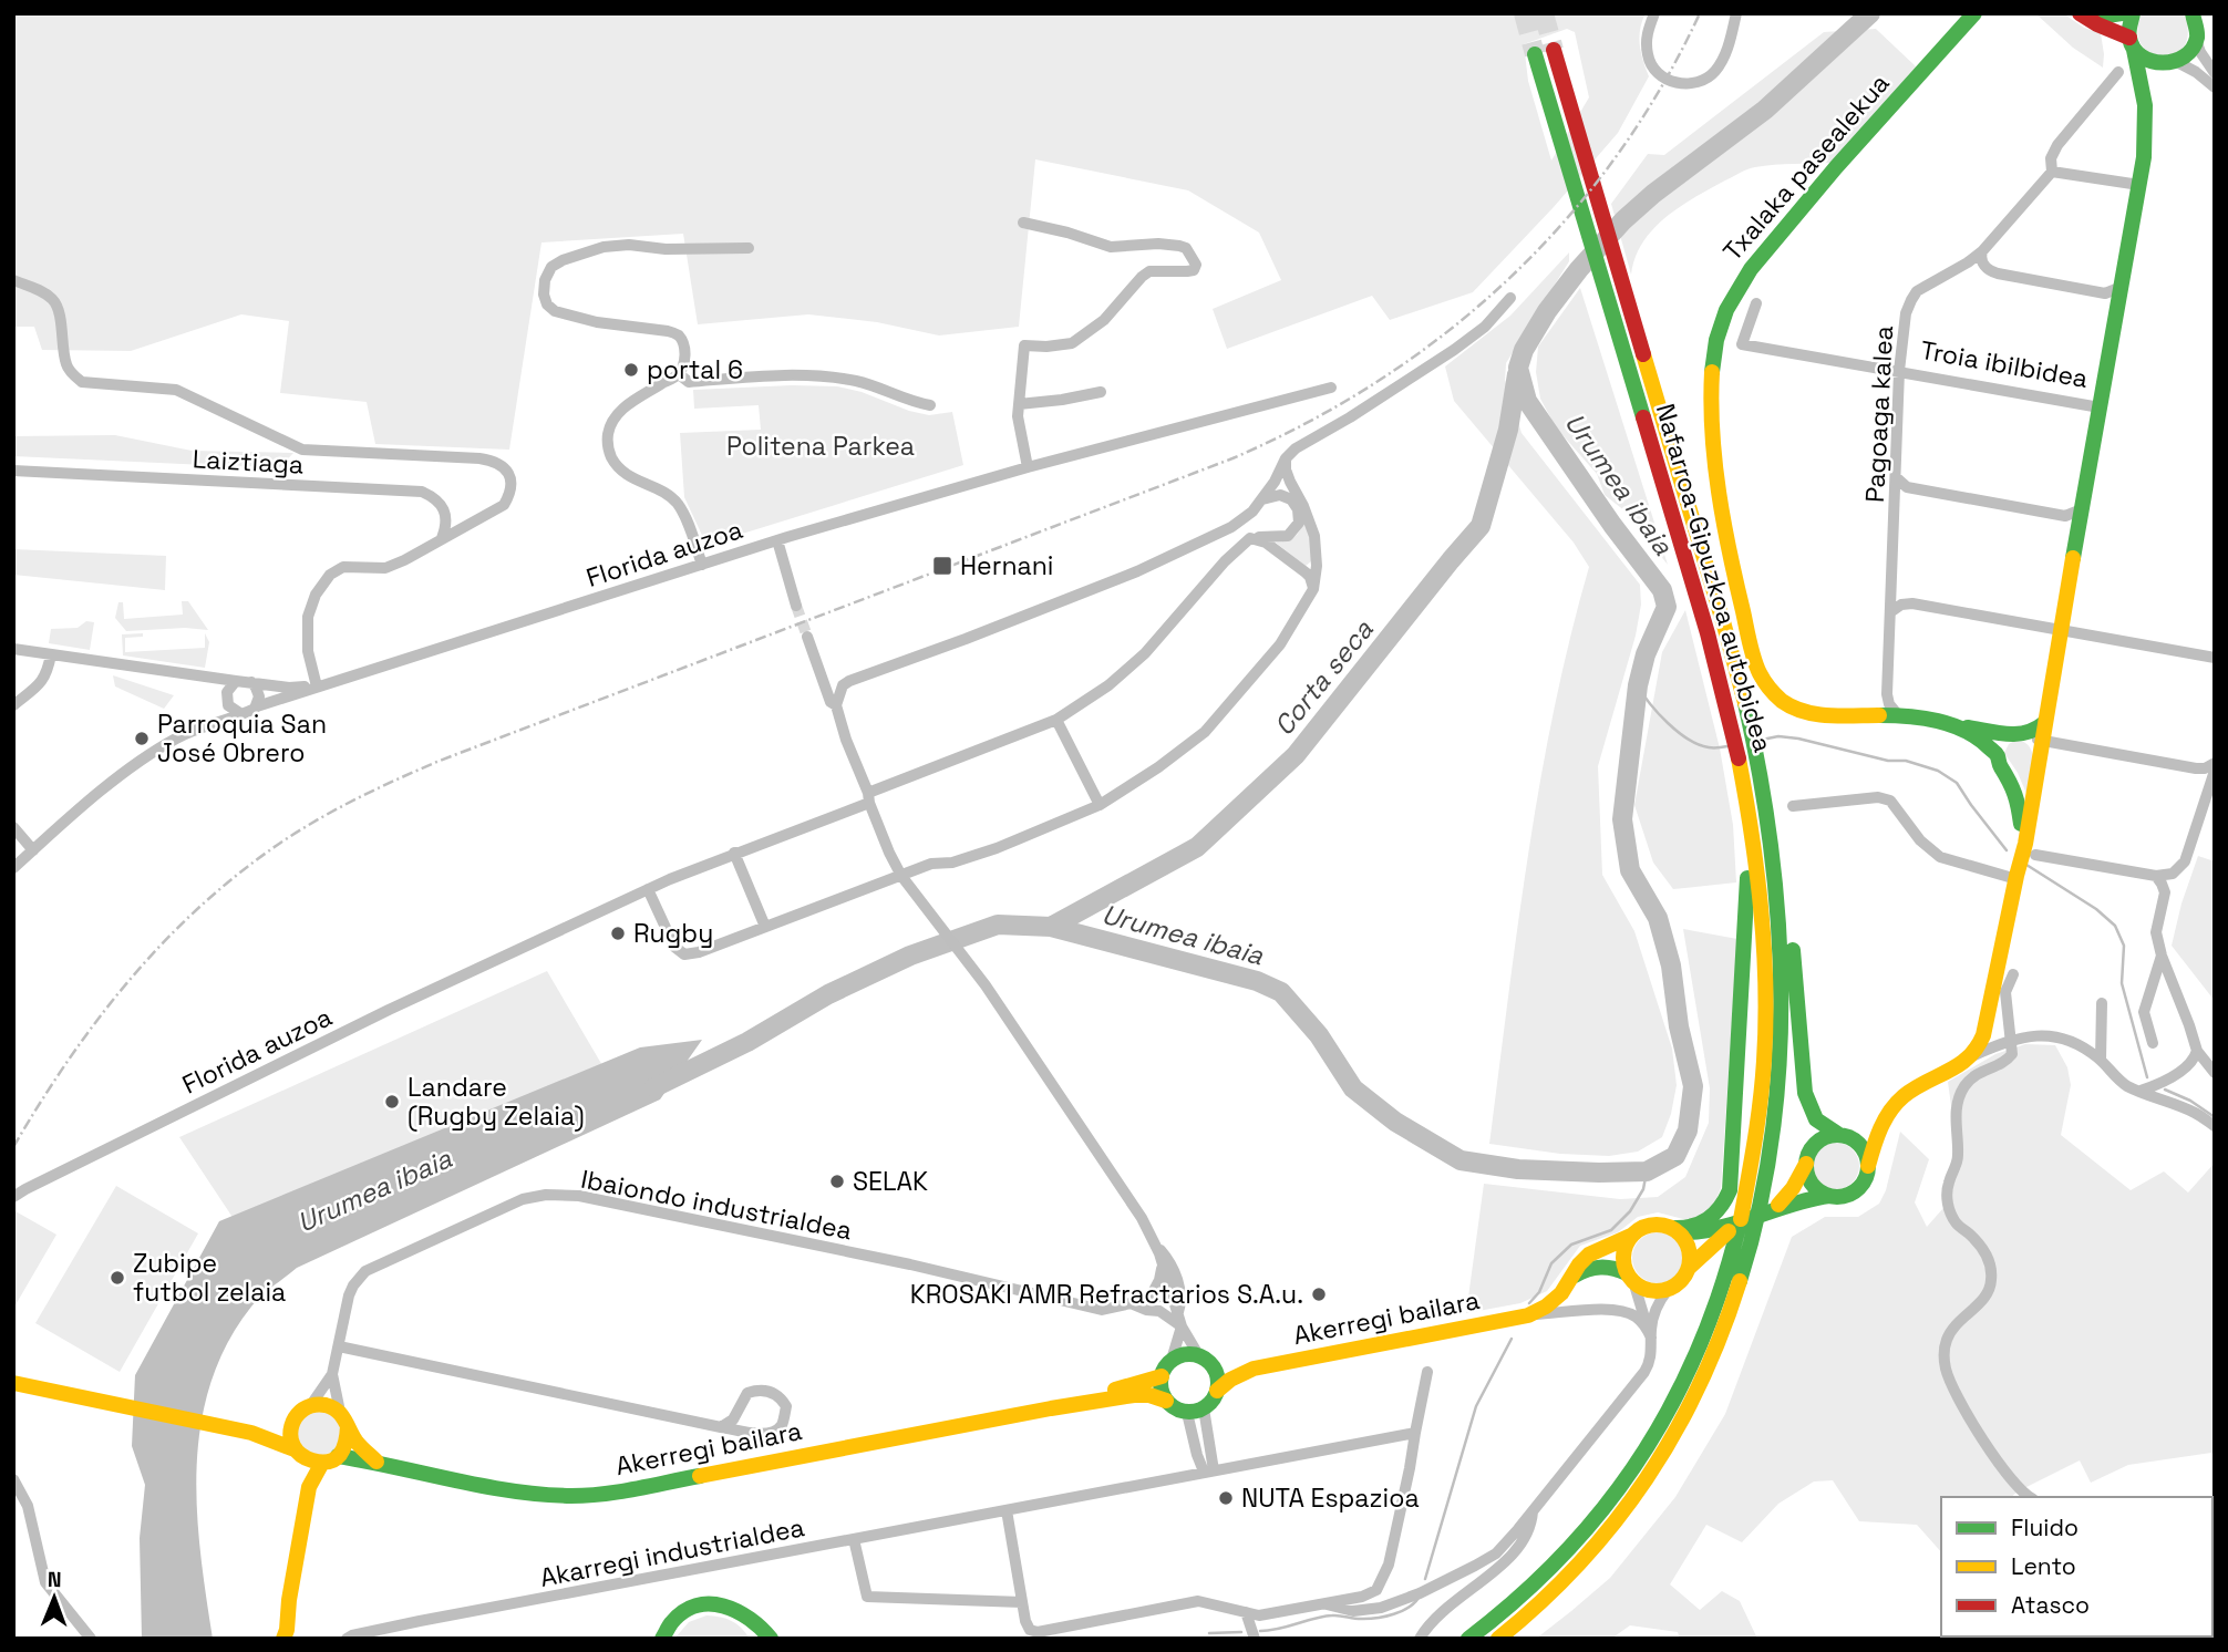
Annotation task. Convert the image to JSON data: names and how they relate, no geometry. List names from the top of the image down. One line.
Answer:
{"streets":{"main road":["Txalaka pasealekua","Troia ibilbidea","Nafarroa-Gipuzkoa autobidea","Akerregi bailara"],"street":["Pagoaga kalea","Laiztiaga","Florida auzoa","Ibaiondo industrialdea","Akarregi industrialdea"]},"crossings":[["Txalaka pasealekua","Troia ibilbidea"],["Txalaka pasealekua","Pagoaga kalea"],["Troia ibilbidea","Pagoaga kalea"]],"water":["Urumea ibaia","Corta seca"],"parks":["Politena Parkea"],"places":{"other":["portal 6","Parroquia San José Obrero","Rugby","Landare (Rugby Zelaia)","SELAK","Zubipe futbol zelaia","KROSAKI AMR Refractarios S.A.u.","NUTA Espazioa"],"transit":["Hernani"]},"legend":["Fluido","Lento","Atasco"],"north":"top"}
